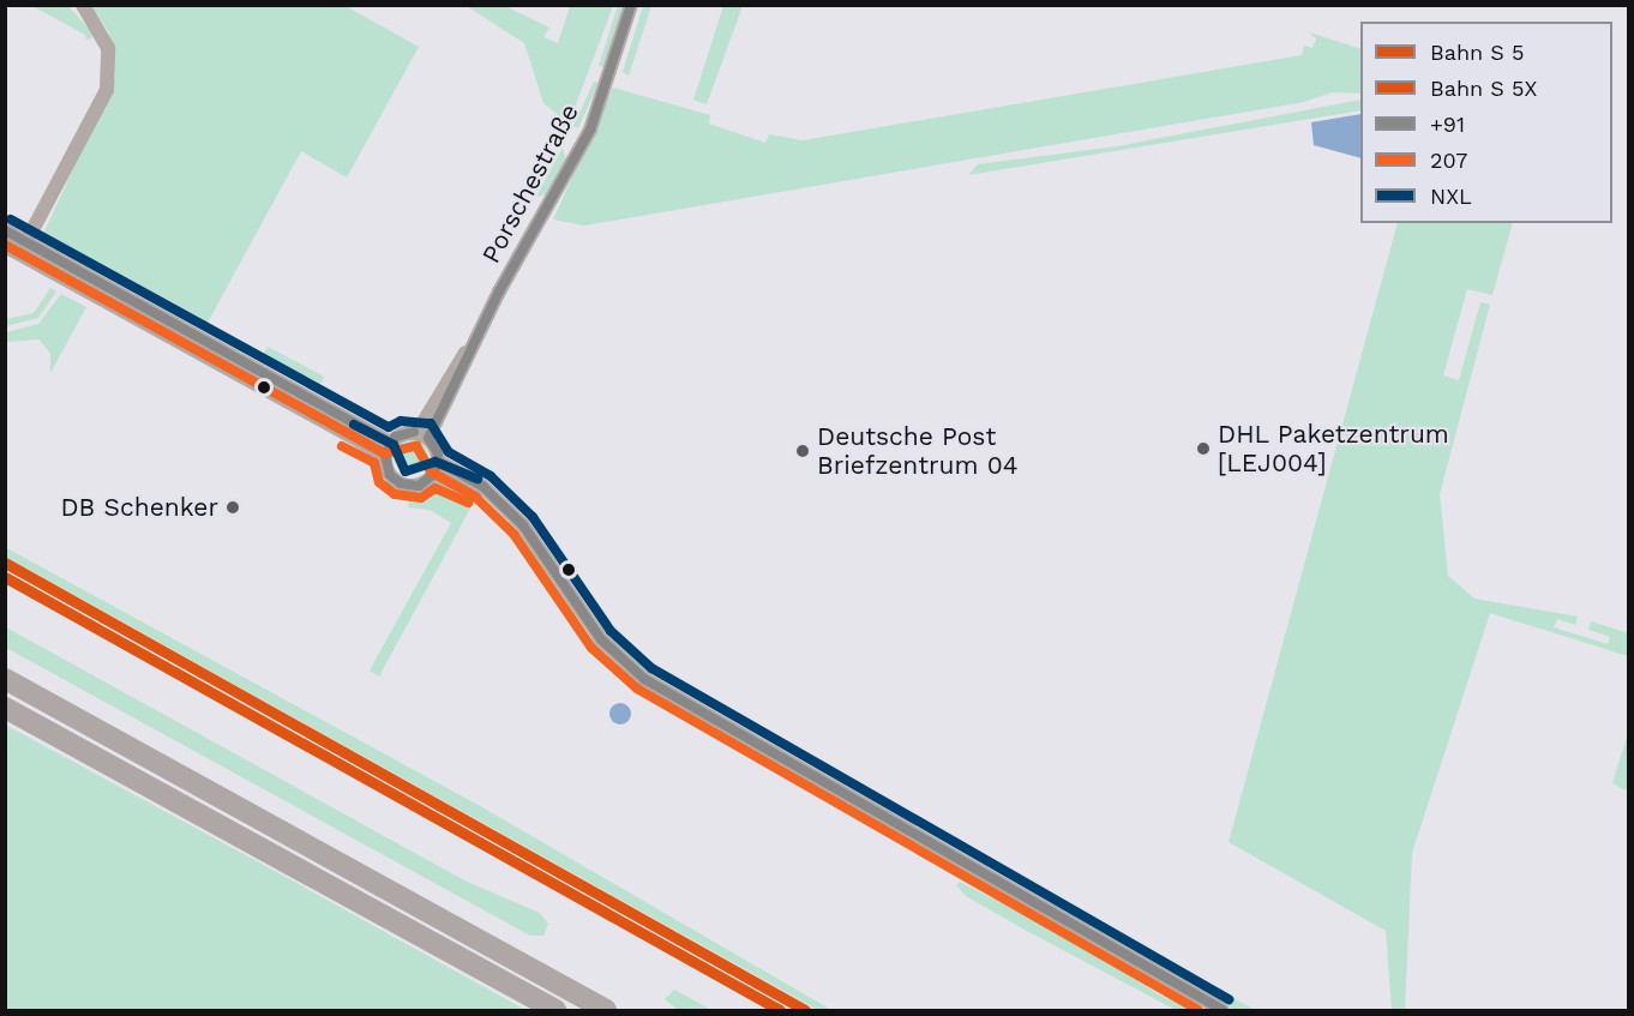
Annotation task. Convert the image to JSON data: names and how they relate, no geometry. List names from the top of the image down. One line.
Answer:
{"streets":{"street":["Porschestraße"]},"places":["DHL Paketzentrum [LEJ004]","Deutsche Post Briefzentrum 04","DB Schenker"],"lines":["transit line +91","transit line NXL","transit line 207"],"legend":["Bahn S 5","Bahn S 5X","+91","207","NXL"]}
